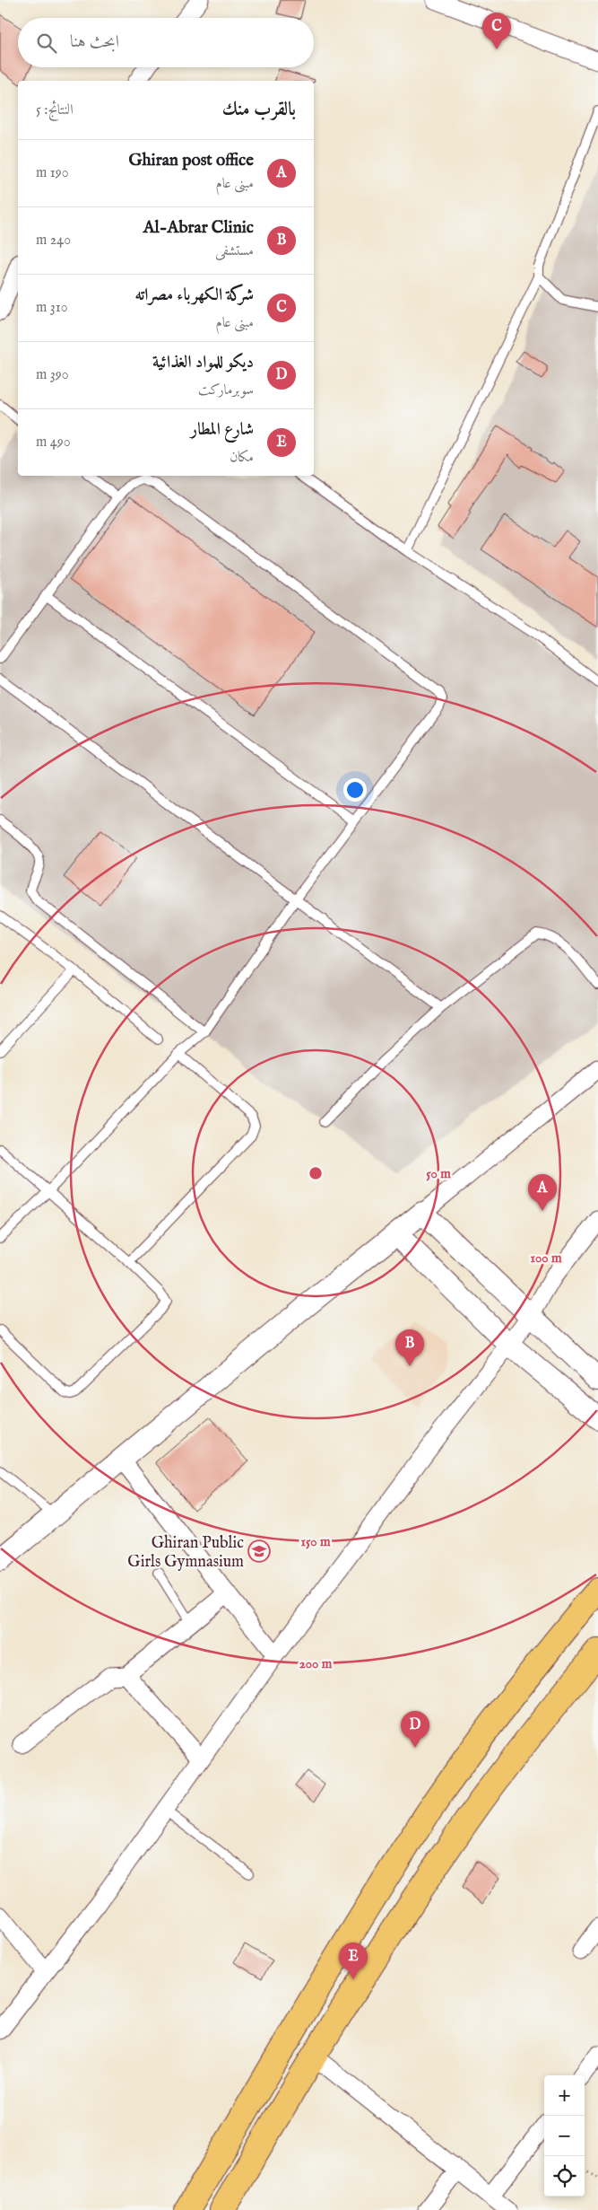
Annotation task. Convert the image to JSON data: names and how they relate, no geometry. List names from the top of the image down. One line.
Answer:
{"places":{"school or university":["Ghiran Public Girls Gymnasium"]},"page":{"pins":["C","A","B","D","E"],"search":"ابحث هنا","heading":["بالقرب منك","النتائج: 5"],"list":[{"mark":"A","name":"Ghiran post office","note":"مبنى عام","value":"190 m"},{"mark":"B","name":"Al-Abrar Clinic","note":"مستشفى","value":"240 m"},{"mark":"C","name":"شركة الكهرباء مصراته","note":"مبنى عام","value":"310 m"},{"mark":"D","name":"ديكو للمواد الغذائية","note":"سوبرماركت","value":"390 m"},{"mark":"E","name":"شارع المطار","note":"مكان","value":"490 m"}],"map_buttons":["+","−"]},"rings":["50 m","100 m","150 m","200 m"]}
